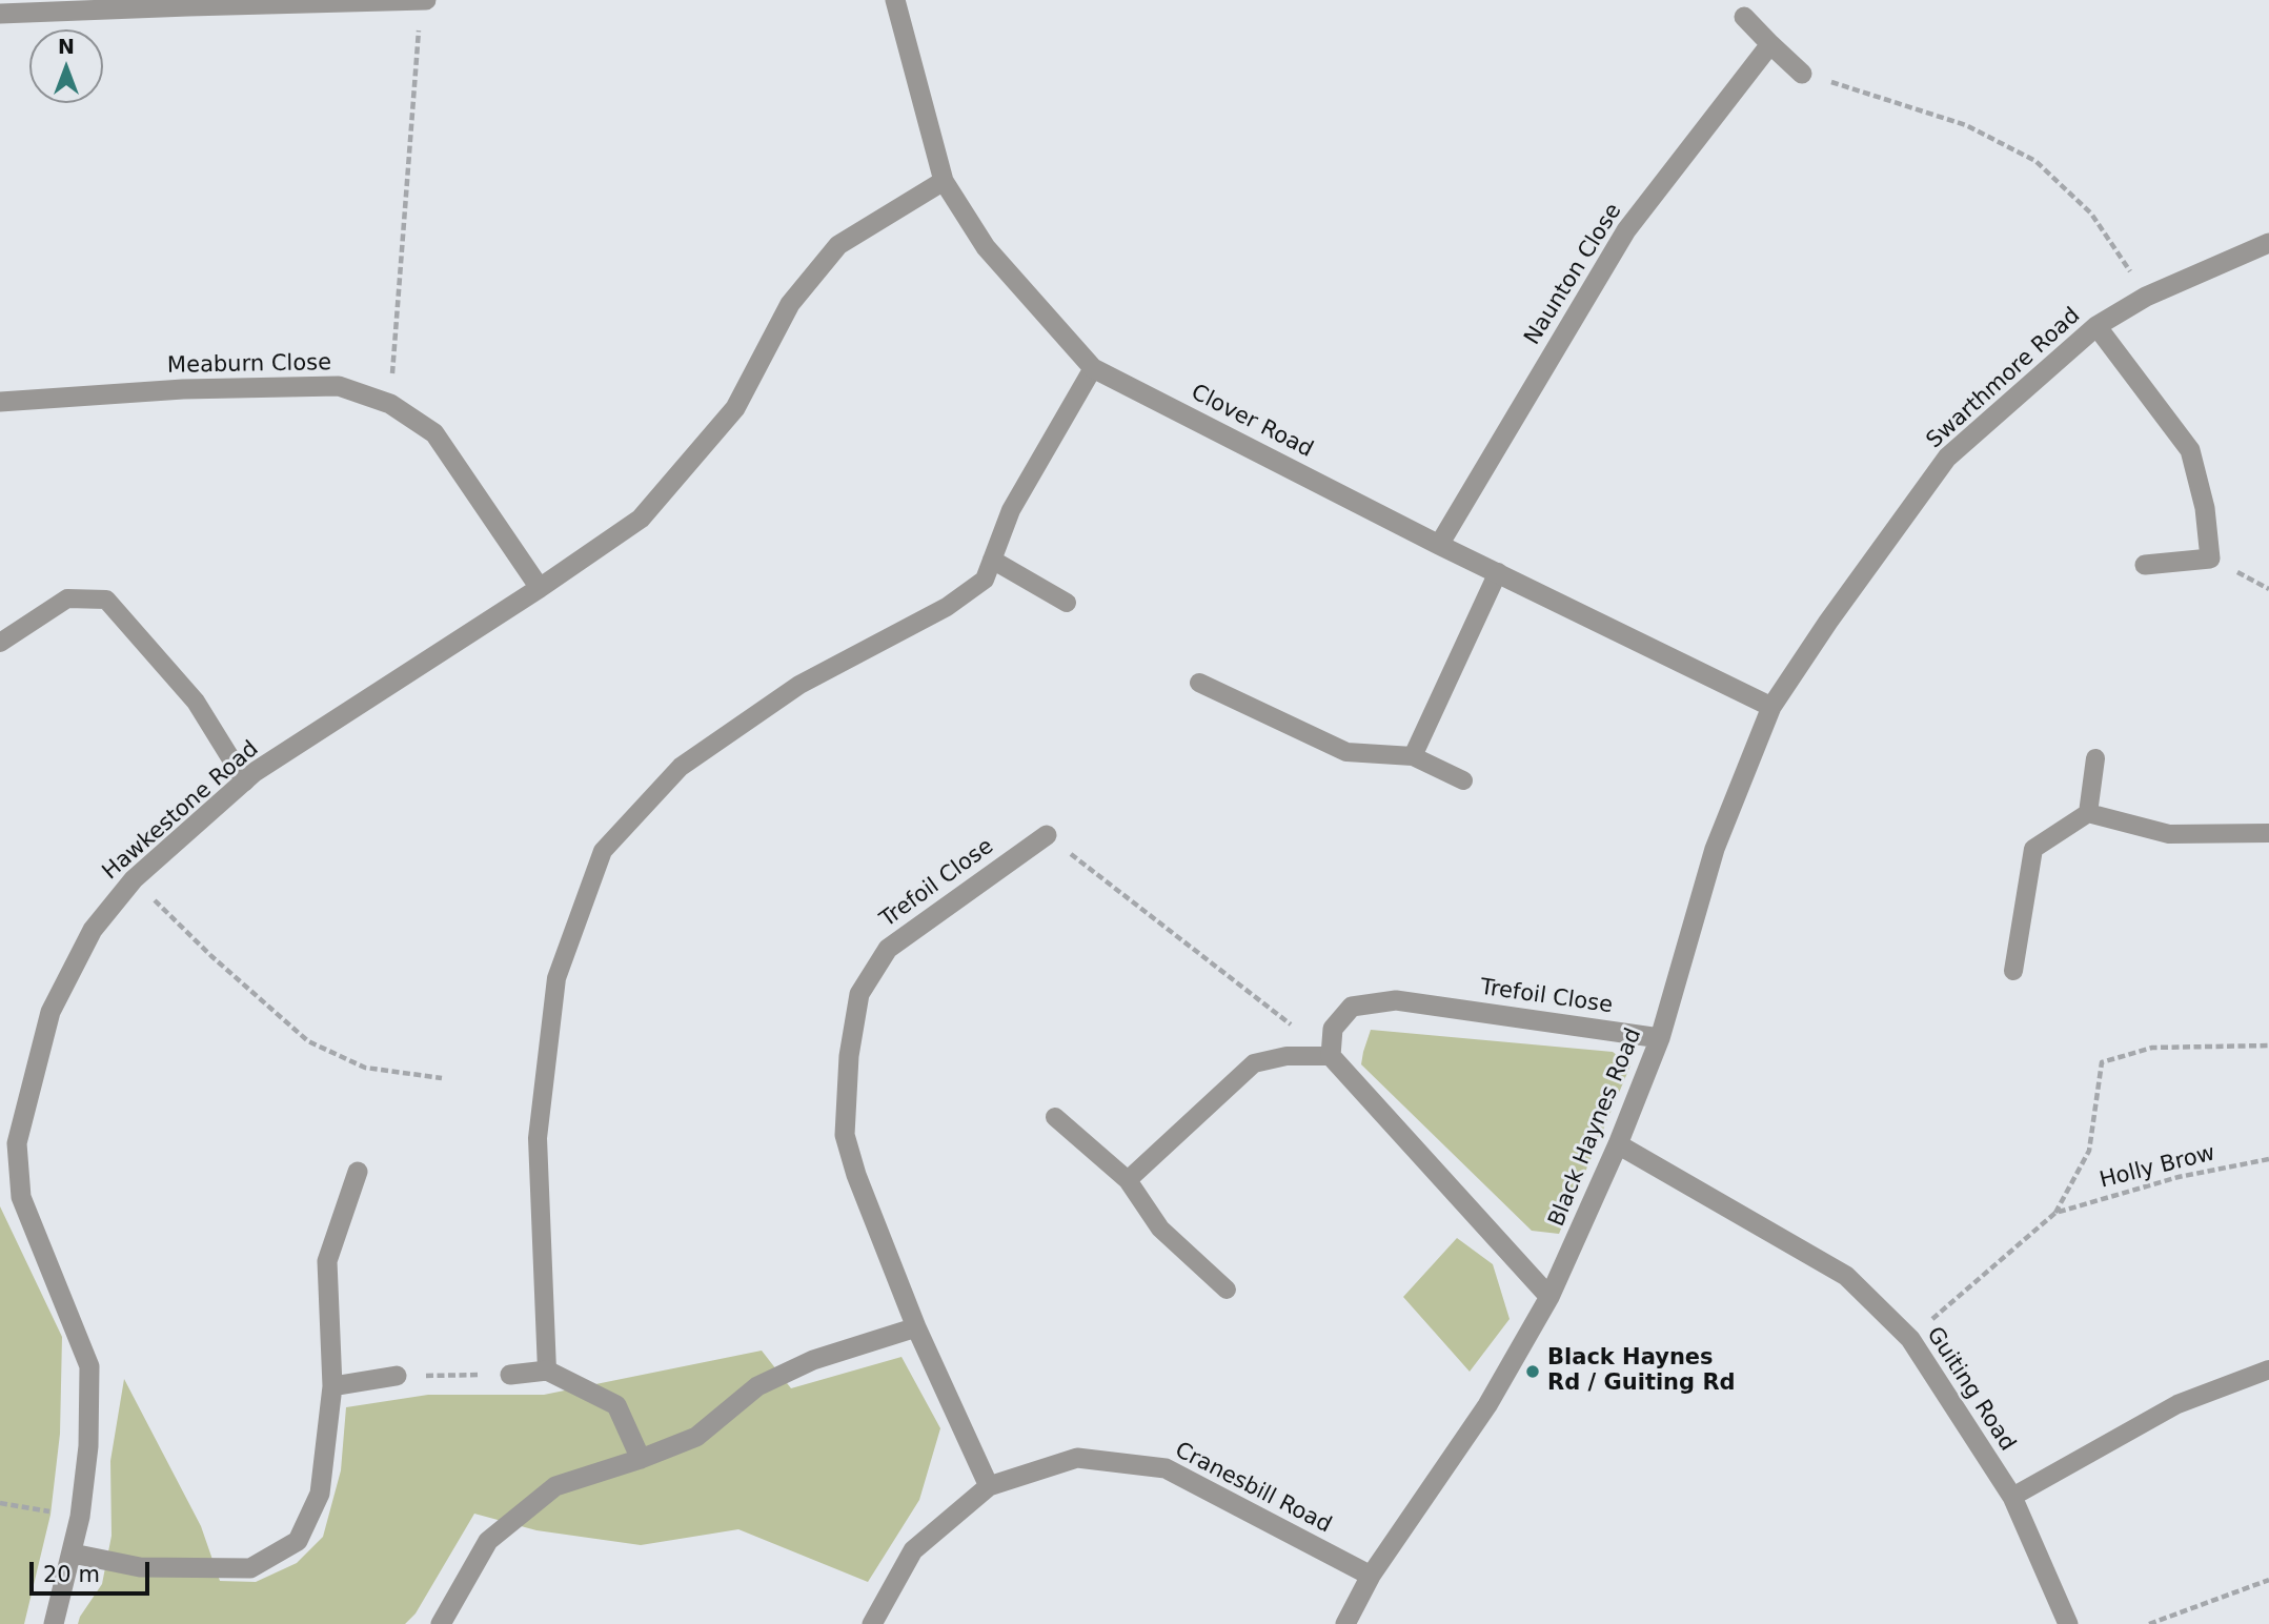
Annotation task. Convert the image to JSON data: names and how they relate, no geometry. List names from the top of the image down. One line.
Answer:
{"streets":{"street":["Naunton Close","Meaburn Close","Swarthmore Road","Clover Road","Hawkestone Road","Trefoil Close","Black Haynes Road","Guiting Road","Cranesbill Road"],"path":["Holly Brow"]},"crossings":[["Naunton Close","Clover Road"],["Meaburn Close","Hawkestone Road"],["Swarthmore Road","Black Haynes Road"],["Clover Road","Hawkestone Road"],["Clover Road","Black Haynes Road"],["Trefoil Close","Black Haynes Road"],["Trefoil Close","Cranesbill Road"],["Black Haynes Road","Guiting Road"],["Black Haynes Road","Cranesbill Road"],["Holly Brow","Guiting Road"]],"places":["Black Haynes Rd / Guiting Rd"],"scale_bar":"20 m","north":"top"}
